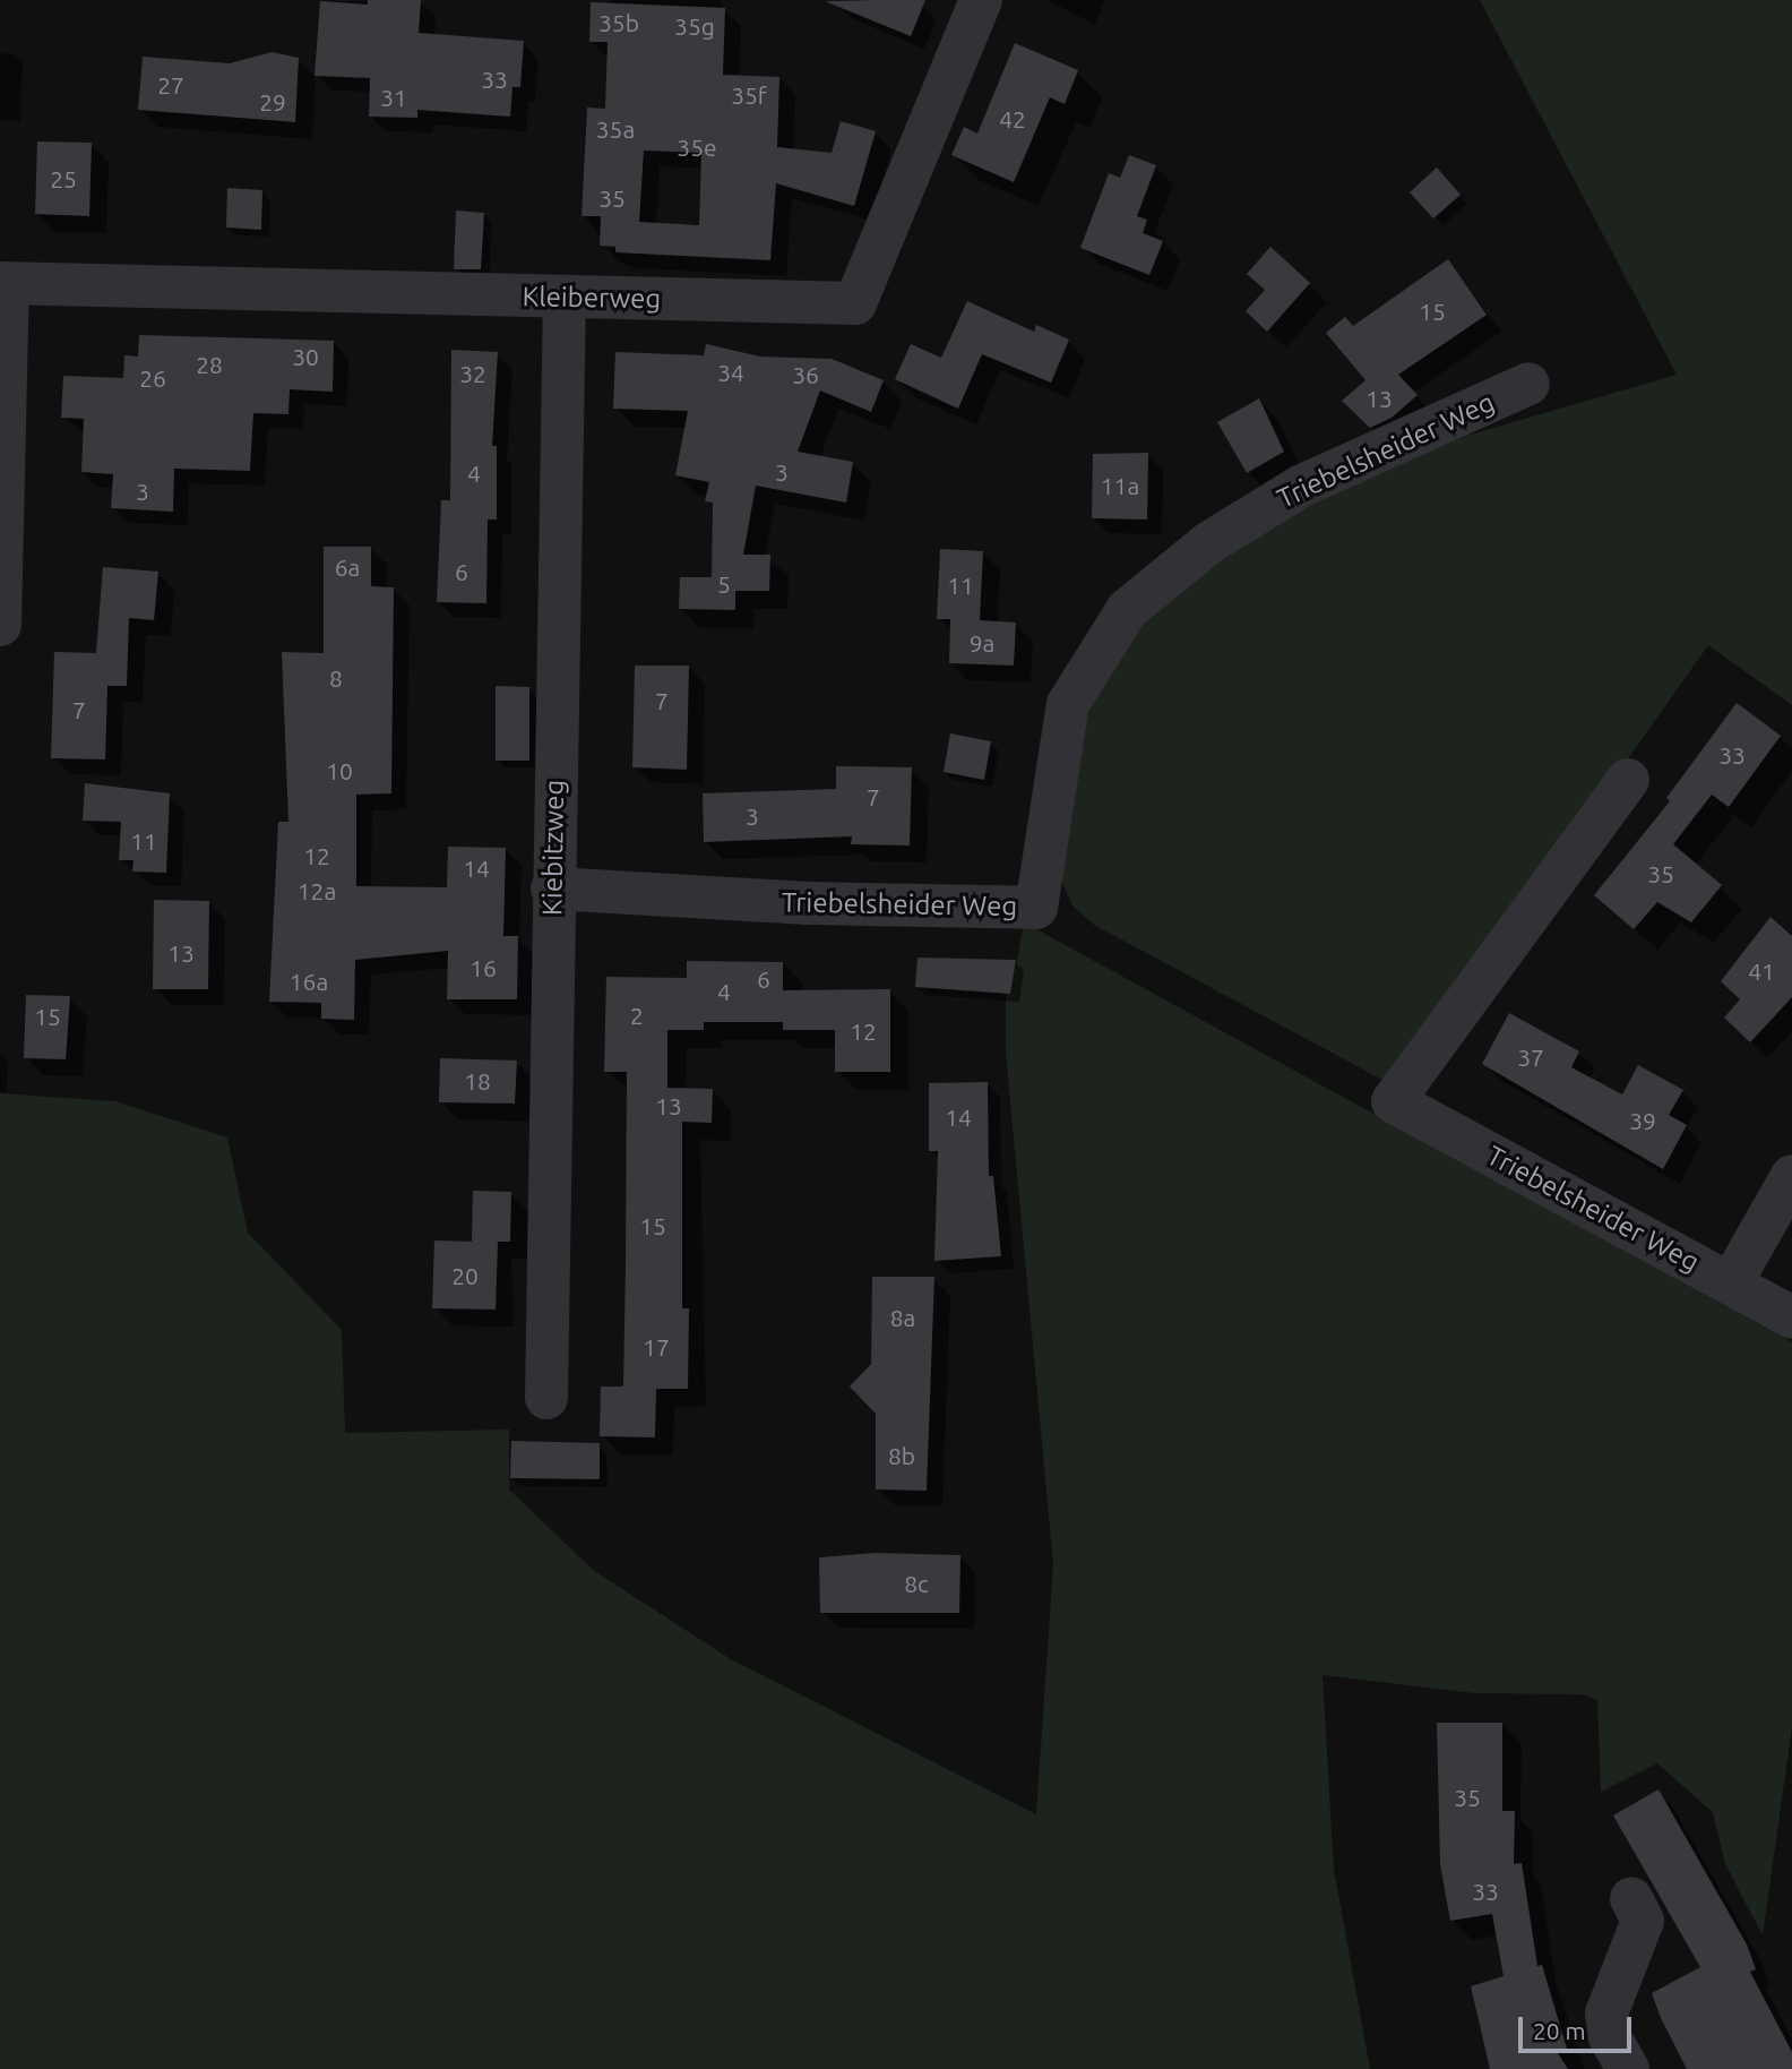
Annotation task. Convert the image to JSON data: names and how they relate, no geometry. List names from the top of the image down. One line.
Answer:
{"streets":{"street":["Kleiberweg","Triebelsheider Weg","Kiebitzweg"]},"crossings":[["Kleiberweg","Kiebitzweg"],["Triebelsheider Weg","Kiebitzweg"]],"house_numbers":["35b","35g","33","27","35f","31","29","42","35a","35e","25","35","15","30","28","34","32","36","26","13","3","4","11a","3","6a","6","5","11","9a","8","7","7","33","10","7","3","11","12","14","35","12a","13","16","41","6","16a","4","2","15","12","37","18","13","14","39","15","20","8a","17","8b","8c","35","33"],"scale_bar":"20 m"}
